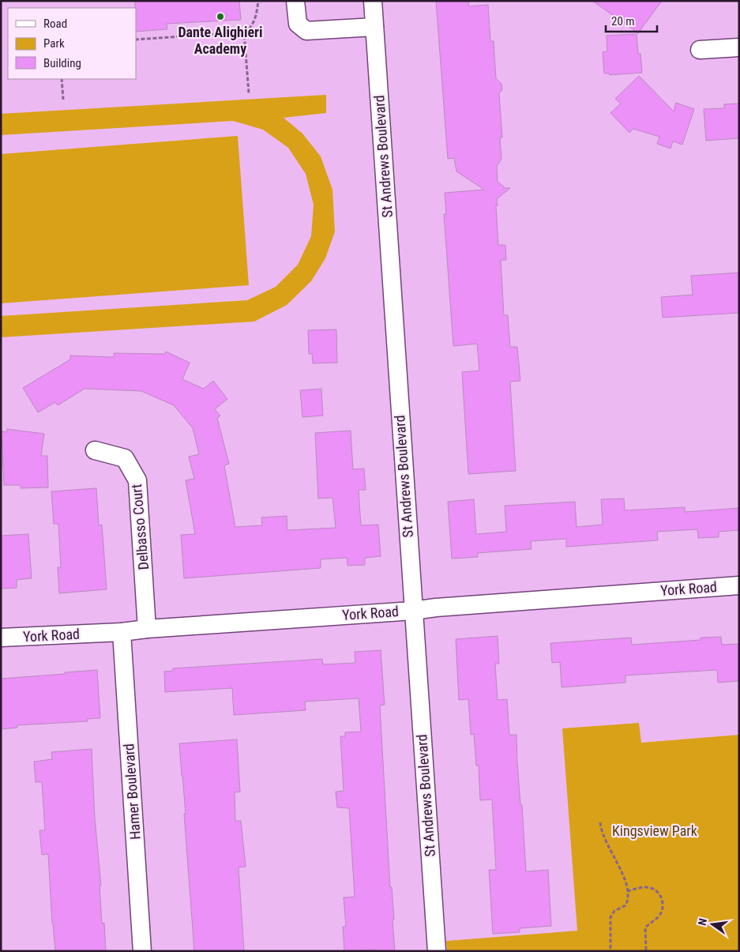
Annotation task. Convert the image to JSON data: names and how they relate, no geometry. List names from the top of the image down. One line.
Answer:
{"streets":{"street":["St Andrews Boulevard","Delbasso Court","York Road","Hamer Boulevard"]},"crossings":[["St Andrews Boulevard","York Road"],["Delbasso Court","York Road"],["York Road","Hamer Boulevard"]],"parks":["Kingsview Park"],"places":["Dante Alighieri Academy"],"legend":["Road","Park","Building"],"scale_bar":"20 m","north":"left"}
